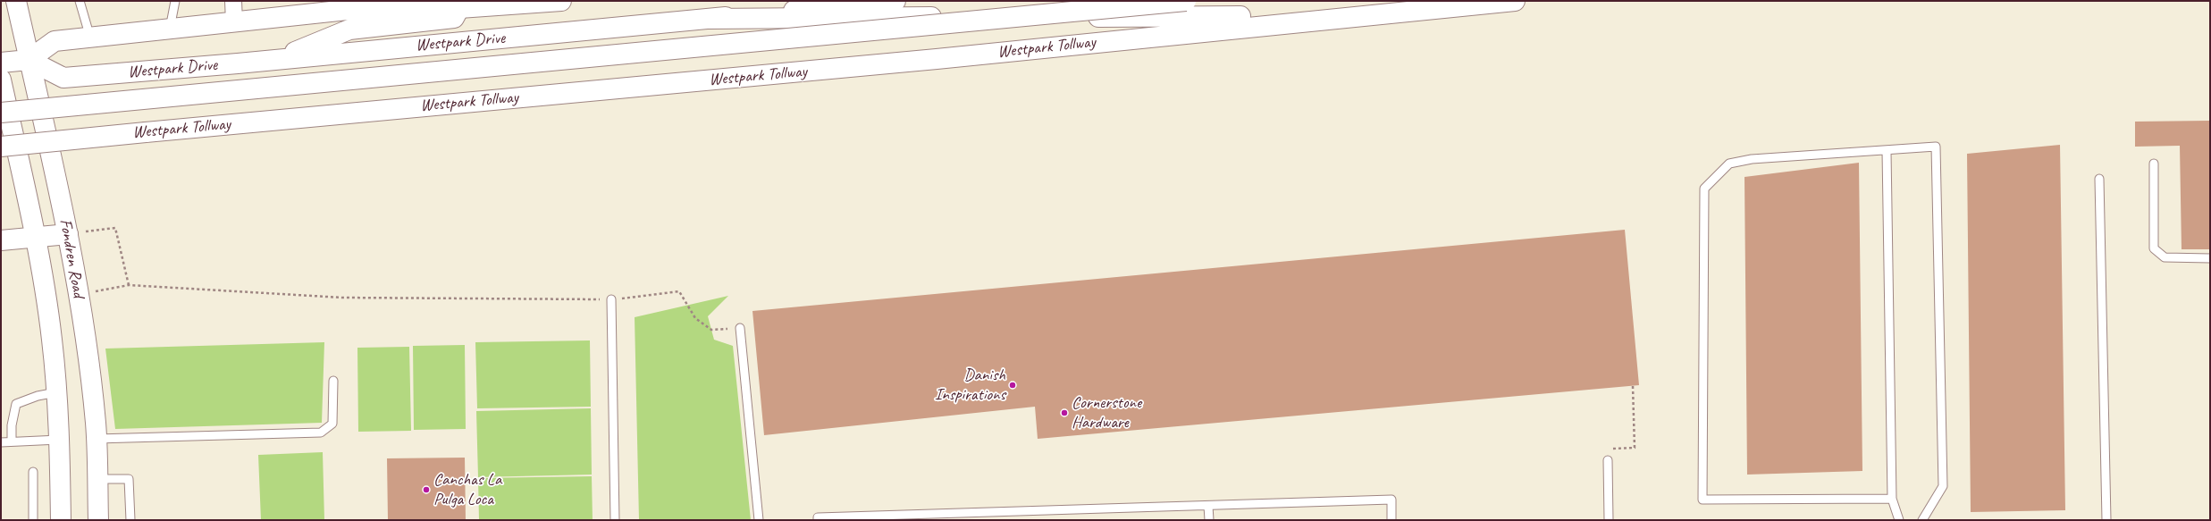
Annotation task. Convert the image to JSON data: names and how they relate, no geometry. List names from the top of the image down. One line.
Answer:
{"streets":{"main road":["Westpark Drive","Westpark Tollway","Fondren Road"]},"crossings":[["Westpark Drive","Fondren Road"]],"places":["Danish Inspirations","Cornerstone Hardware","Canchas La Pulga Loca"]}
